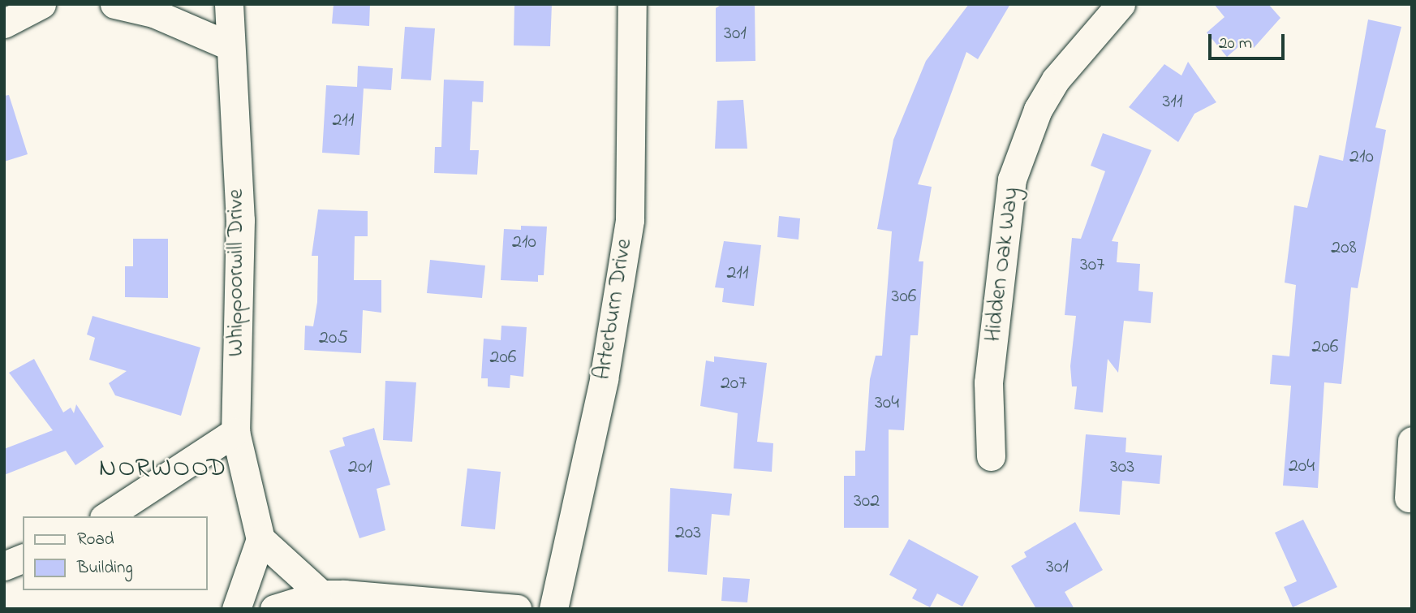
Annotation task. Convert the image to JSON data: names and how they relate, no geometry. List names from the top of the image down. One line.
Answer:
{"streets":{"street":["Hidden Oak Way","Whippoorwill Drive","Arterburn Drive"]},"districts":["NORWOOD"],"house_numbers":["301","311","211","210","210","208","307","211","306","205","206","206","207","304","204","201","303","302","203","301"],"legend":["Road","Building"],"scale_bar":"20 m"}
